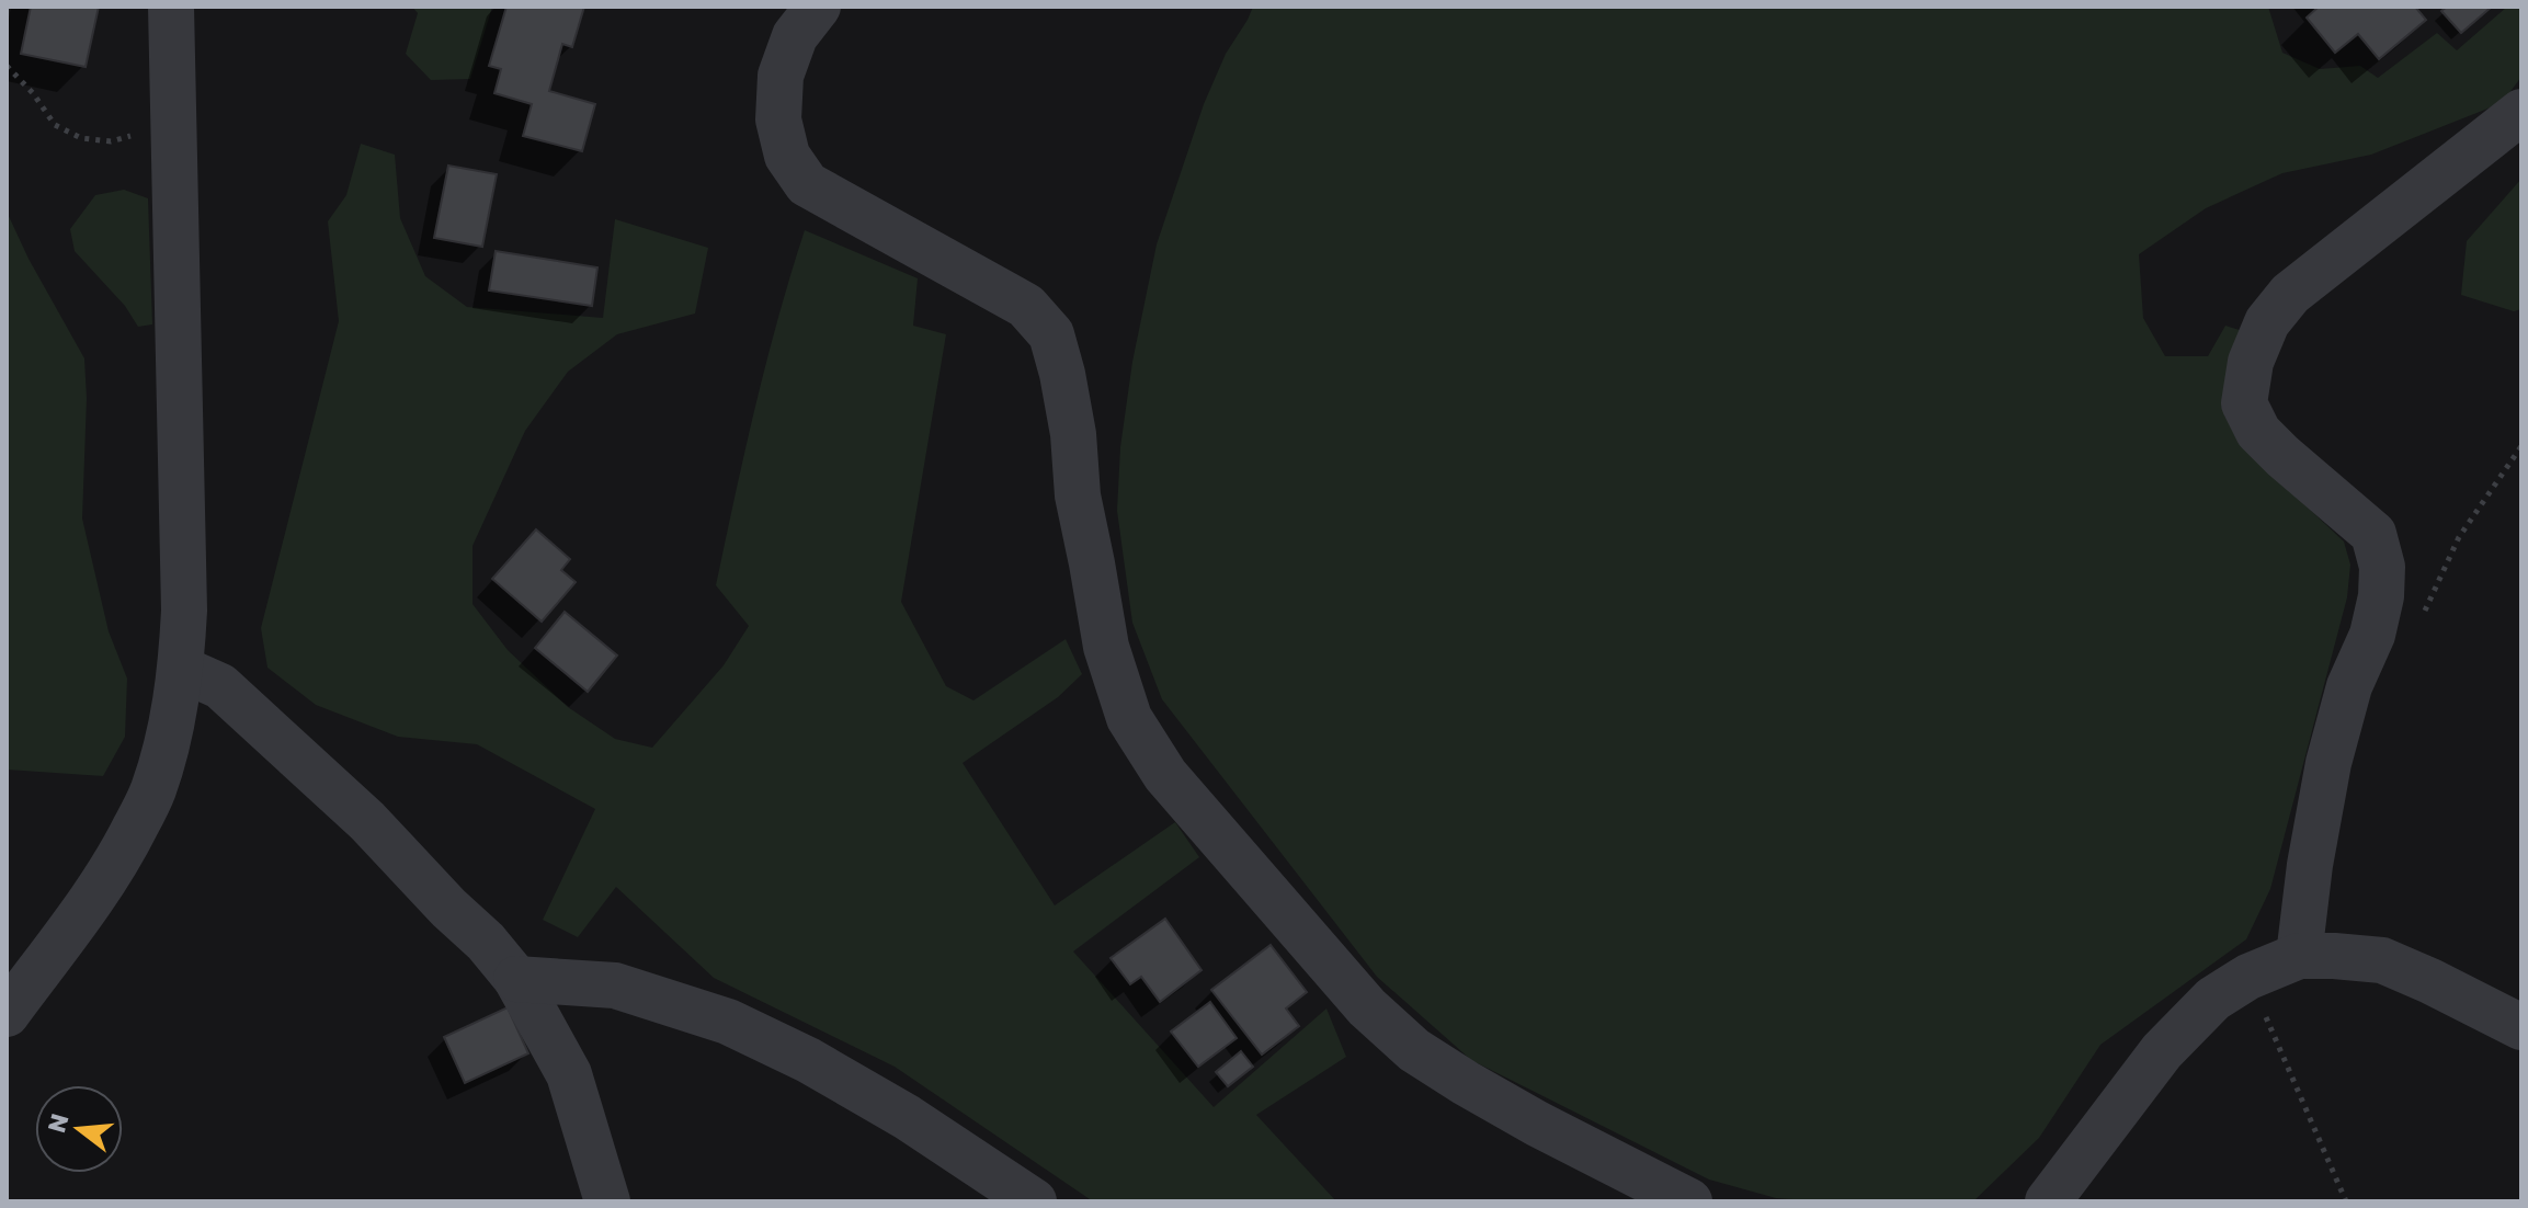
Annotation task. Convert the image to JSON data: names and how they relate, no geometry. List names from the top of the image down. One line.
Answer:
{"north":"left"}
